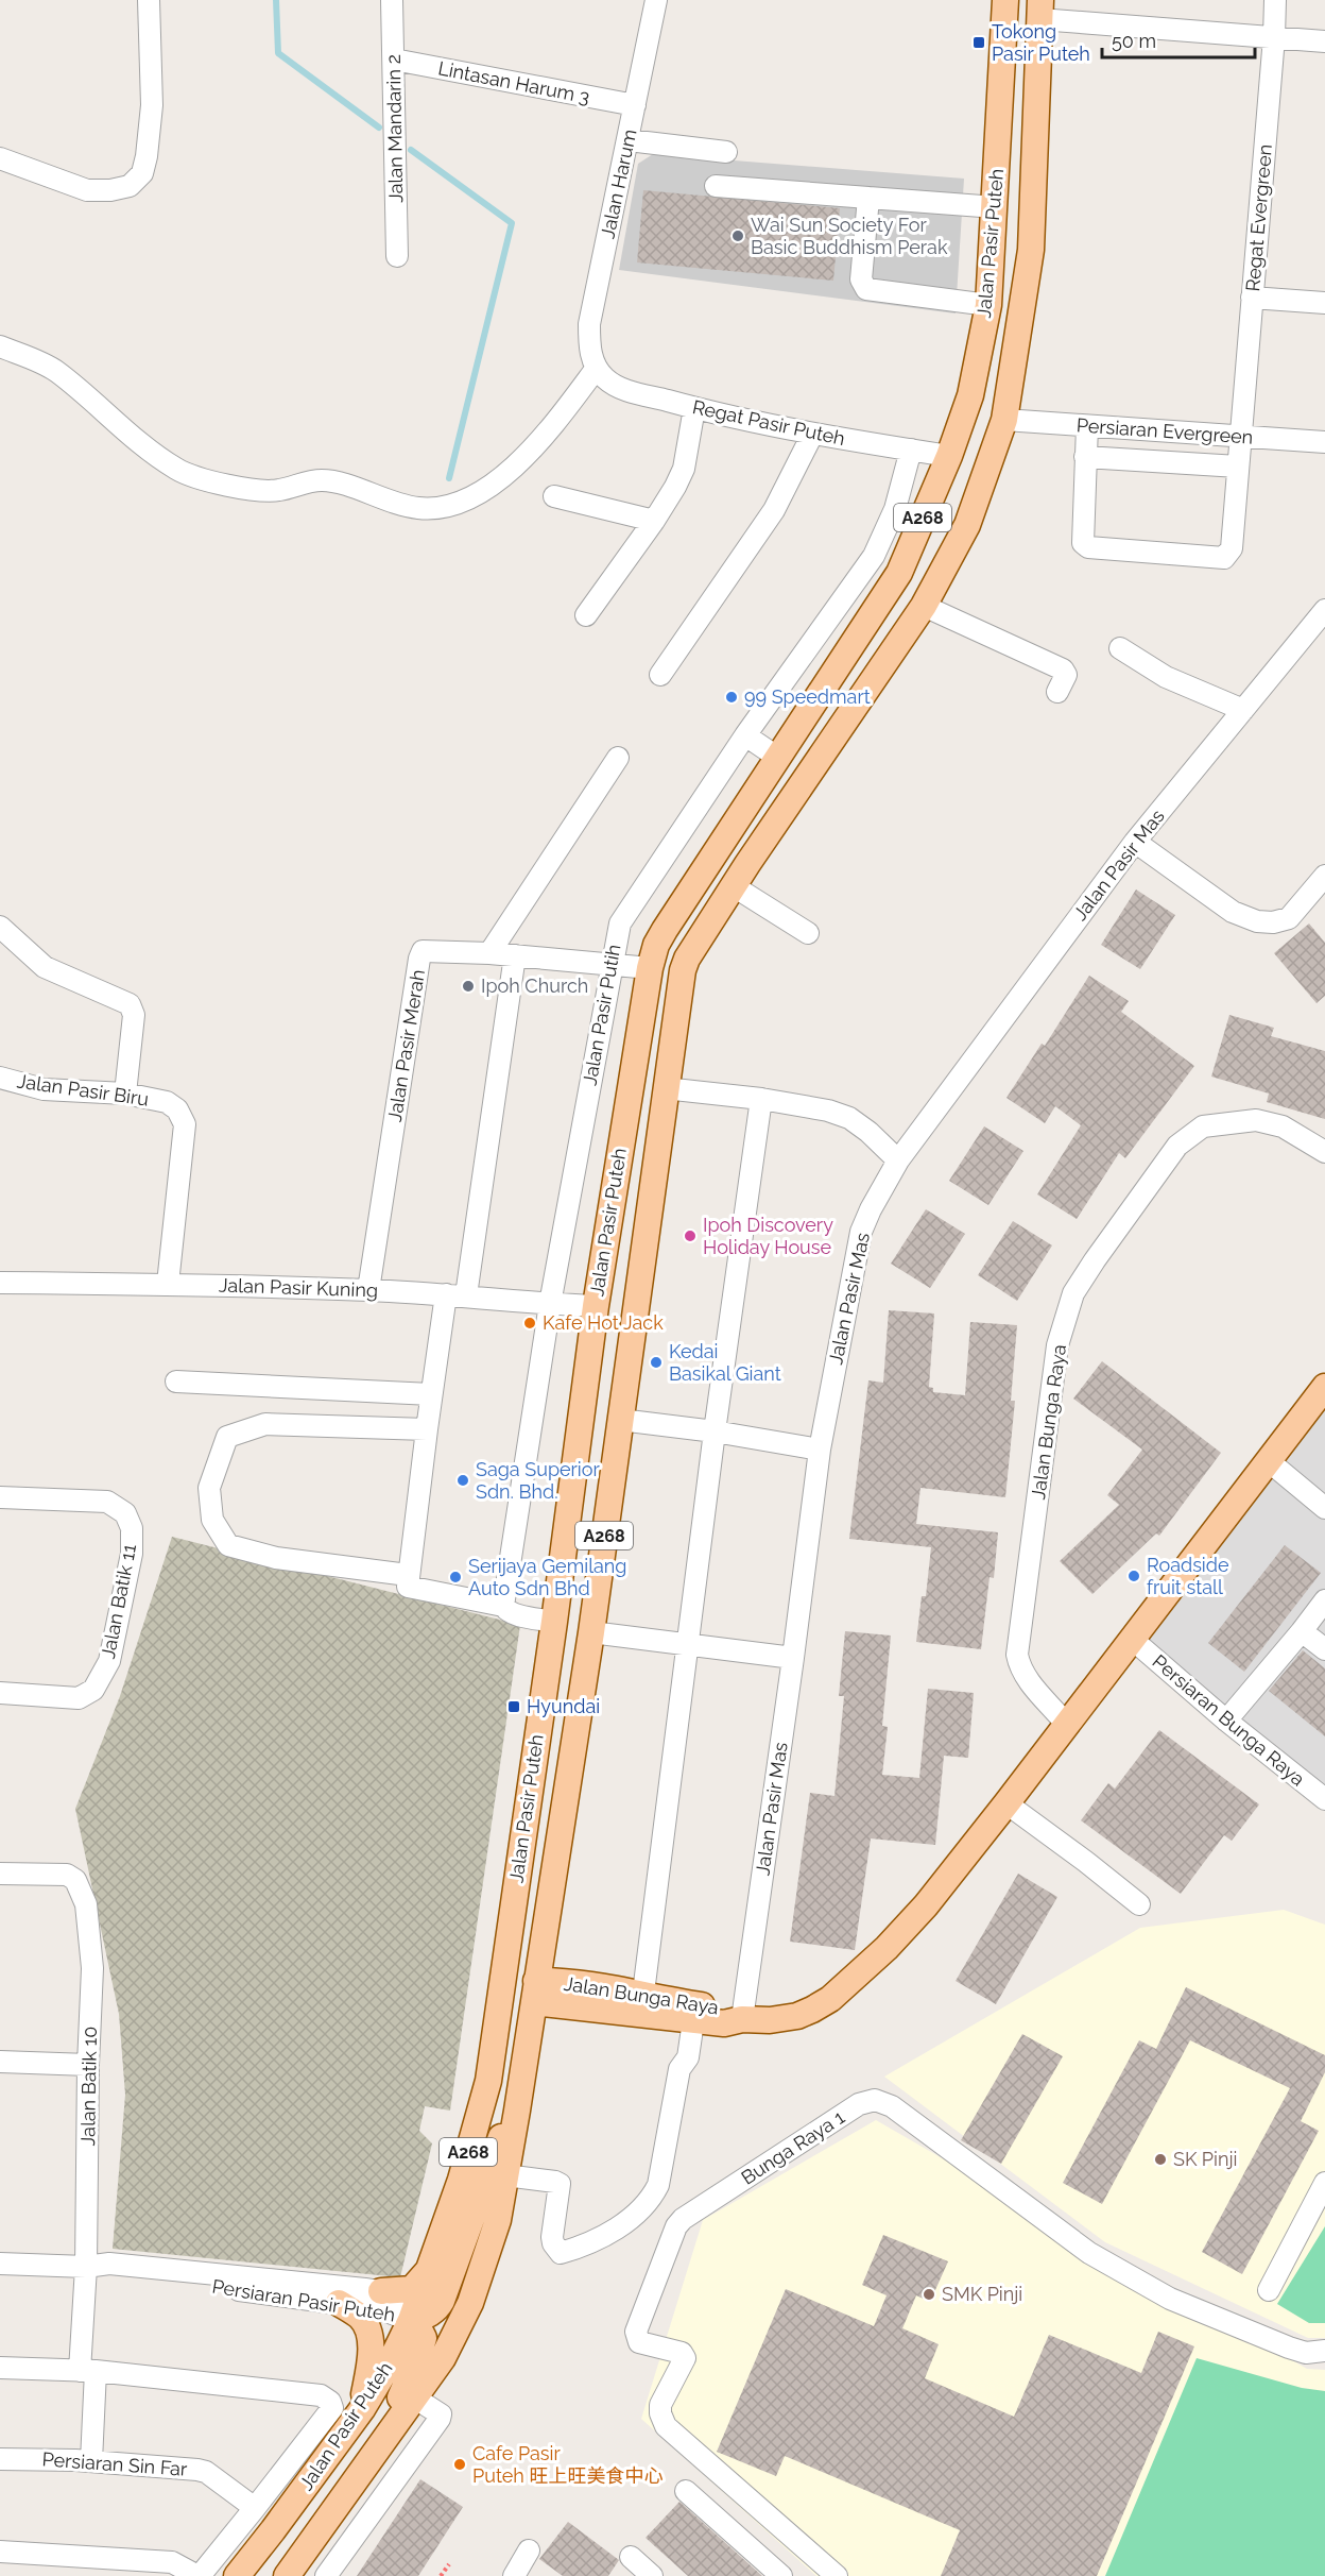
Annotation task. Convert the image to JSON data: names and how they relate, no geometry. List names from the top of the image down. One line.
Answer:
{"streets":{"main road":["Jalan Pasir Puteh","A268","Jalan Bunga Raya"],"street":["Lintasan Harum 3","Jalan Mandarin 2","Jalan Harum","Regat Evergreen","Regat Pasir Puteh","Persiaran Evergreen","Jalan Pasir Mas","Jalan Pasir Putih","Jalan Pasir Merah","Jalan Pasir Biru","Jalan Pasir Kuning","Jalan Batik 11","Persiaran Bunga Raya","Jalan Batik 10","Bunga Raya 1","Persiaran Pasir Puteh","Persiaran Sin Far"]},"crossings":[["Lintasan Harum 3","Jalan Mandarin 2"],["Lintasan Harum 3","Jalan Harum"],["Jalan Harum","Regat Pasir Puteh"],["Regat Evergreen","Persiaran Evergreen"],["Jalan Pasir Puteh","Regat Pasir Puteh"],["Jalan Pasir Puteh","Persiaran Evergreen"],["Jalan Pasir Puteh","Jalan Pasir Merah"],["Jalan Pasir Puteh","Jalan Pasir Kuning"],["Jalan Pasir Puteh","Jalan Bunga Raya"],["Jalan Pasir Puteh","Persiaran Pasir Puteh"],["Regat Pasir Puteh","Jalan Pasir Putih"],["Jalan Pasir Mas","Jalan Bunga Raya"],["Jalan Pasir Putih","Jalan Pasir Merah"],["Jalan Pasir Putih","Jalan Pasir Kuning"],["Jalan Pasir Merah","Jalan Pasir Kuning"],["Jalan Pasir Biru","Jalan Pasir Kuning"],["Jalan Bunga Raya","Persiaran Bunga Raya"],["Jalan Batik 10","Persiaran Pasir Puteh"],["Jalan Batik 10","Persiaran Sin Far"]],"places":{"transit":["Tokong Pasir Puteh","Hyundai"],"other":["Wai Sun Society For Basic Buddhism Perak","99 Speedmart","Ipoh Church","Ipoh Discovery Holiday House","Kafe Hot Jack","Kedai Basikal Giant","Saga Superior Sdn. Bhd.","Roadside fruit stall","Serijaya Gemilang Auto Sdn Bhd","SK Pinji","SMK Pinji","Cafe Pasir Puteh 旺上旺美食中心"]},"scale_bar":"50 m"}
